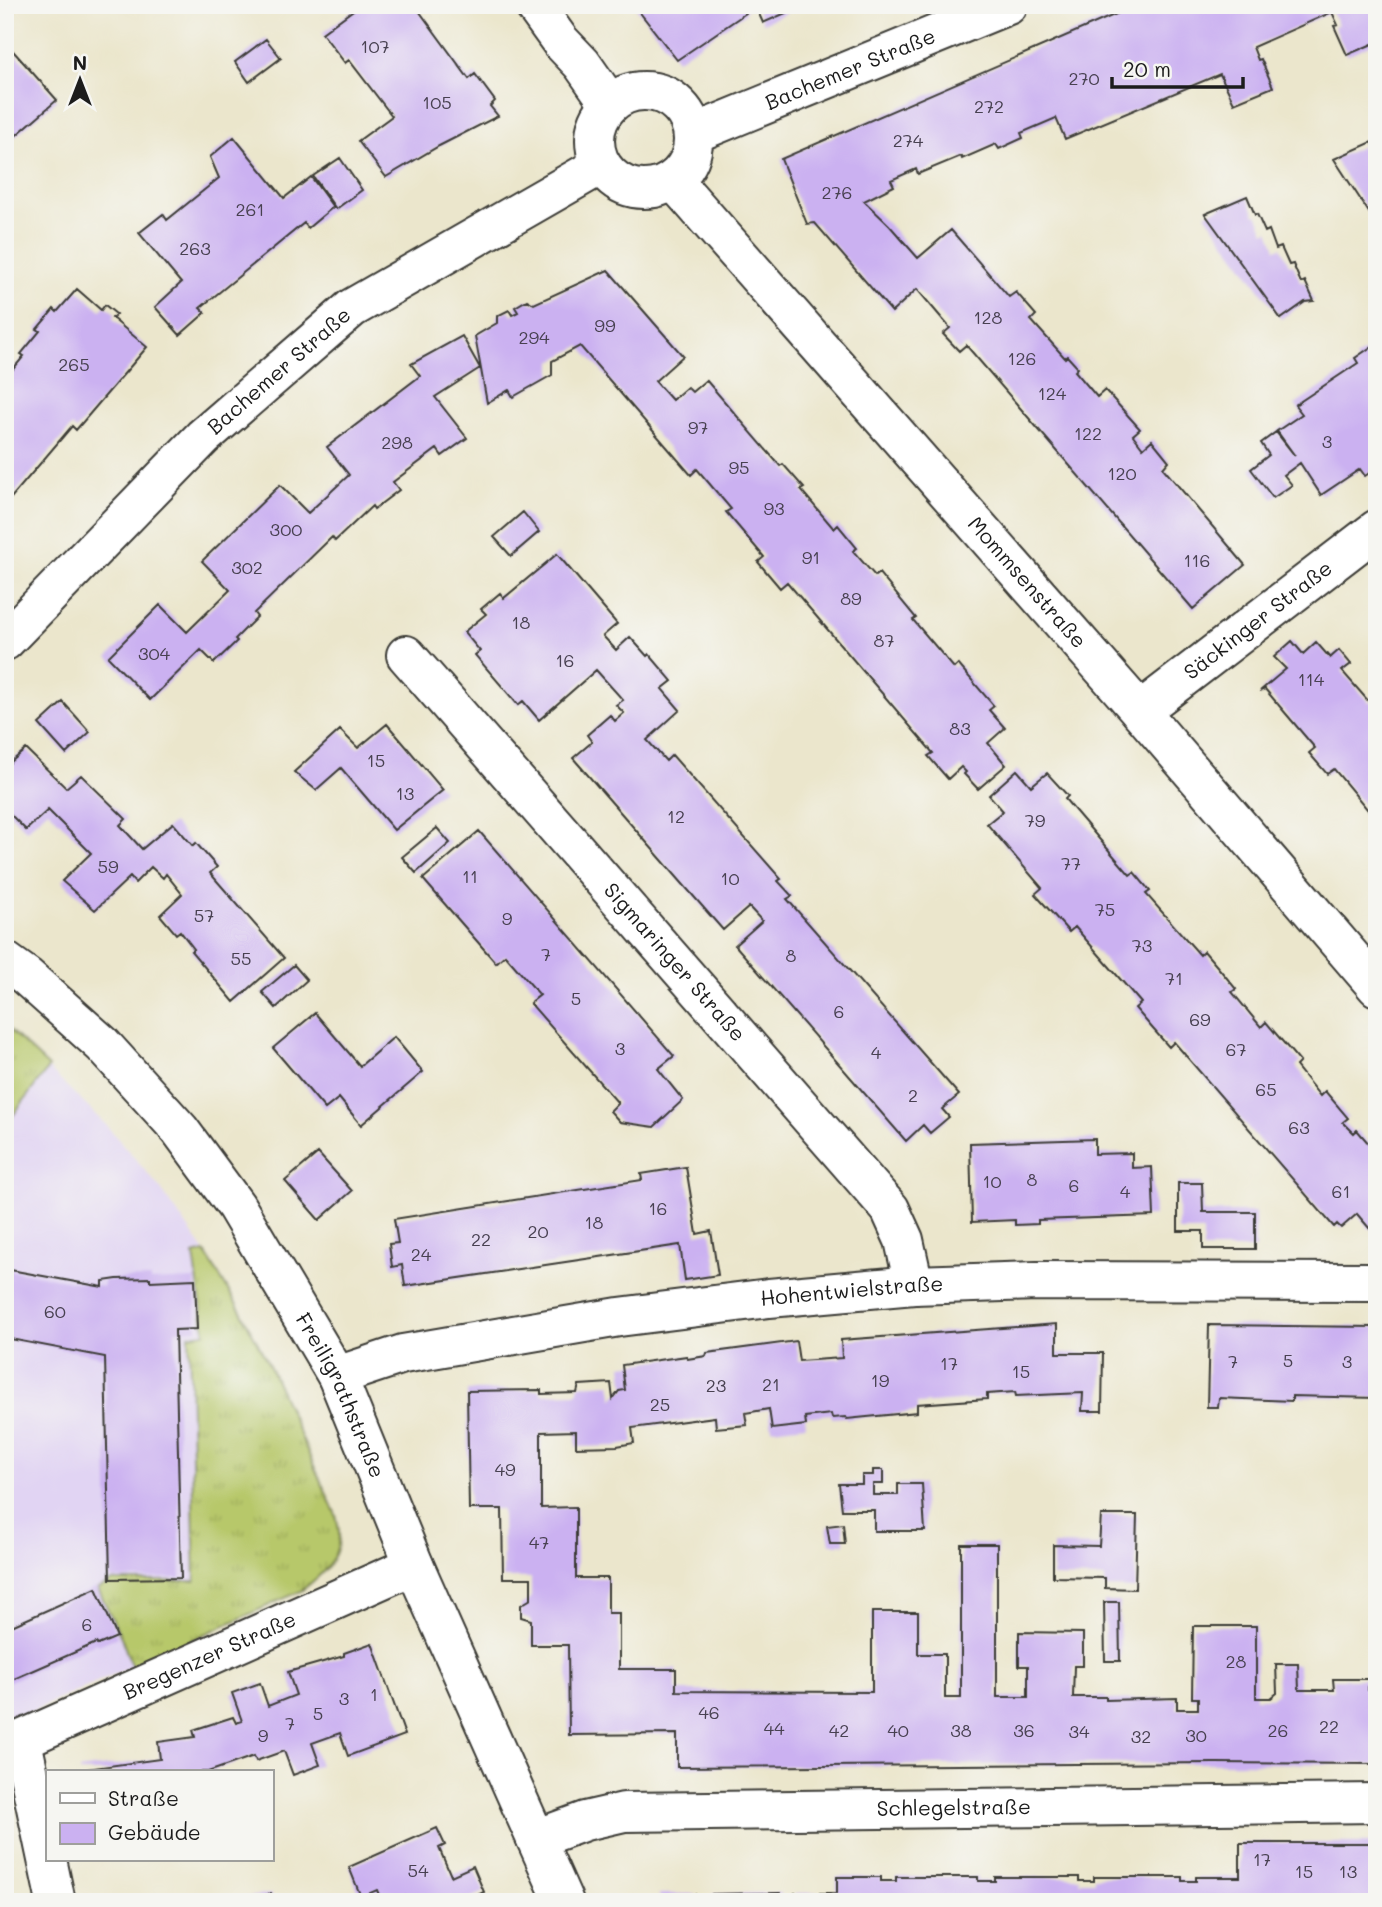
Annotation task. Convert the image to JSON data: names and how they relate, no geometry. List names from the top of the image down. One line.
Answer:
{"streets":{"street":["Bachemer Straße","Mommsenstraße","Säckinger Straße","Sigmaringer Straße","Hohentwielstraße","Freiligrathstraße","Bregenzer Straße","Schlegelstraße"]},"crossings":[["Bachemer Straße","Mommsenstraße"],["Mommsenstraße","Säckinger Straße"],["Sigmaringer Straße","Hohentwielstraße"],["Hohentwielstraße","Freiligrathstraße"],["Freiligrathstraße","Bregenzer Straße"],["Freiligrathstraße","Schlegelstraße"]],"house_numbers":["107","270","105","272","274","276","261","263","128","99","294","126","265","124","97","122","3","298","95","120","93","300","91","116","302","89","18","87","304","16","114","83","15","13","12","79","77","59","11","10","75","57","9","73","7","8","55","71","5","6","69","3","67","4","65","2","63","8","10","6","4","61","16","18","20","22","24","60","5","7","3","17","15","19","21","23","25","49","47","6","28","1","3","46","5","7","22","44","42","40","38","36","26","34","9","30","32","17","54","15","13"],"legend":["Straße","Gebäude"],"scale_bar":"20 m","north":"top"}
